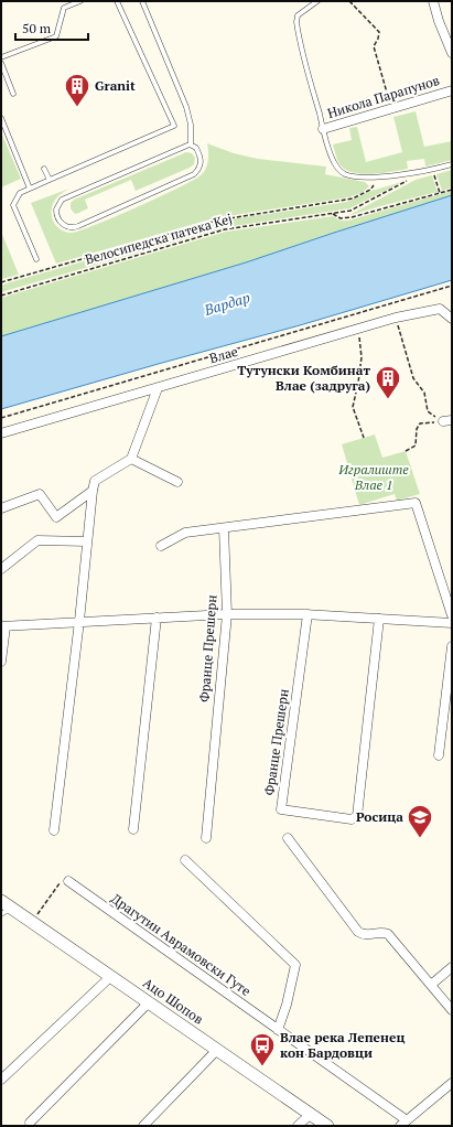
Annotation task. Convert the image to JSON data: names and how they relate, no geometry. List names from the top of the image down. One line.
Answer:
{"streets":{"street":["Никола Парапунов","Влае","Франце Прешерн","Францe Прешерн","Драгутин Аврамовски Гуте","Ацо Шопов"],"path":["Велосипедска патека Кеј"]},"crossings":[["Никола Парапунов","Велосипедска патека Кеј"]],"water":["Вардар"],"parks":["Игралиште Влае 1"],"places":{"building":["Granit","Тутунски Комбинат Влае (задруга)"],"school or university":["Росица"],"bus stop":["Влае река Лепенец кон Бардовци"]},"scale_bar":"50 m"}
